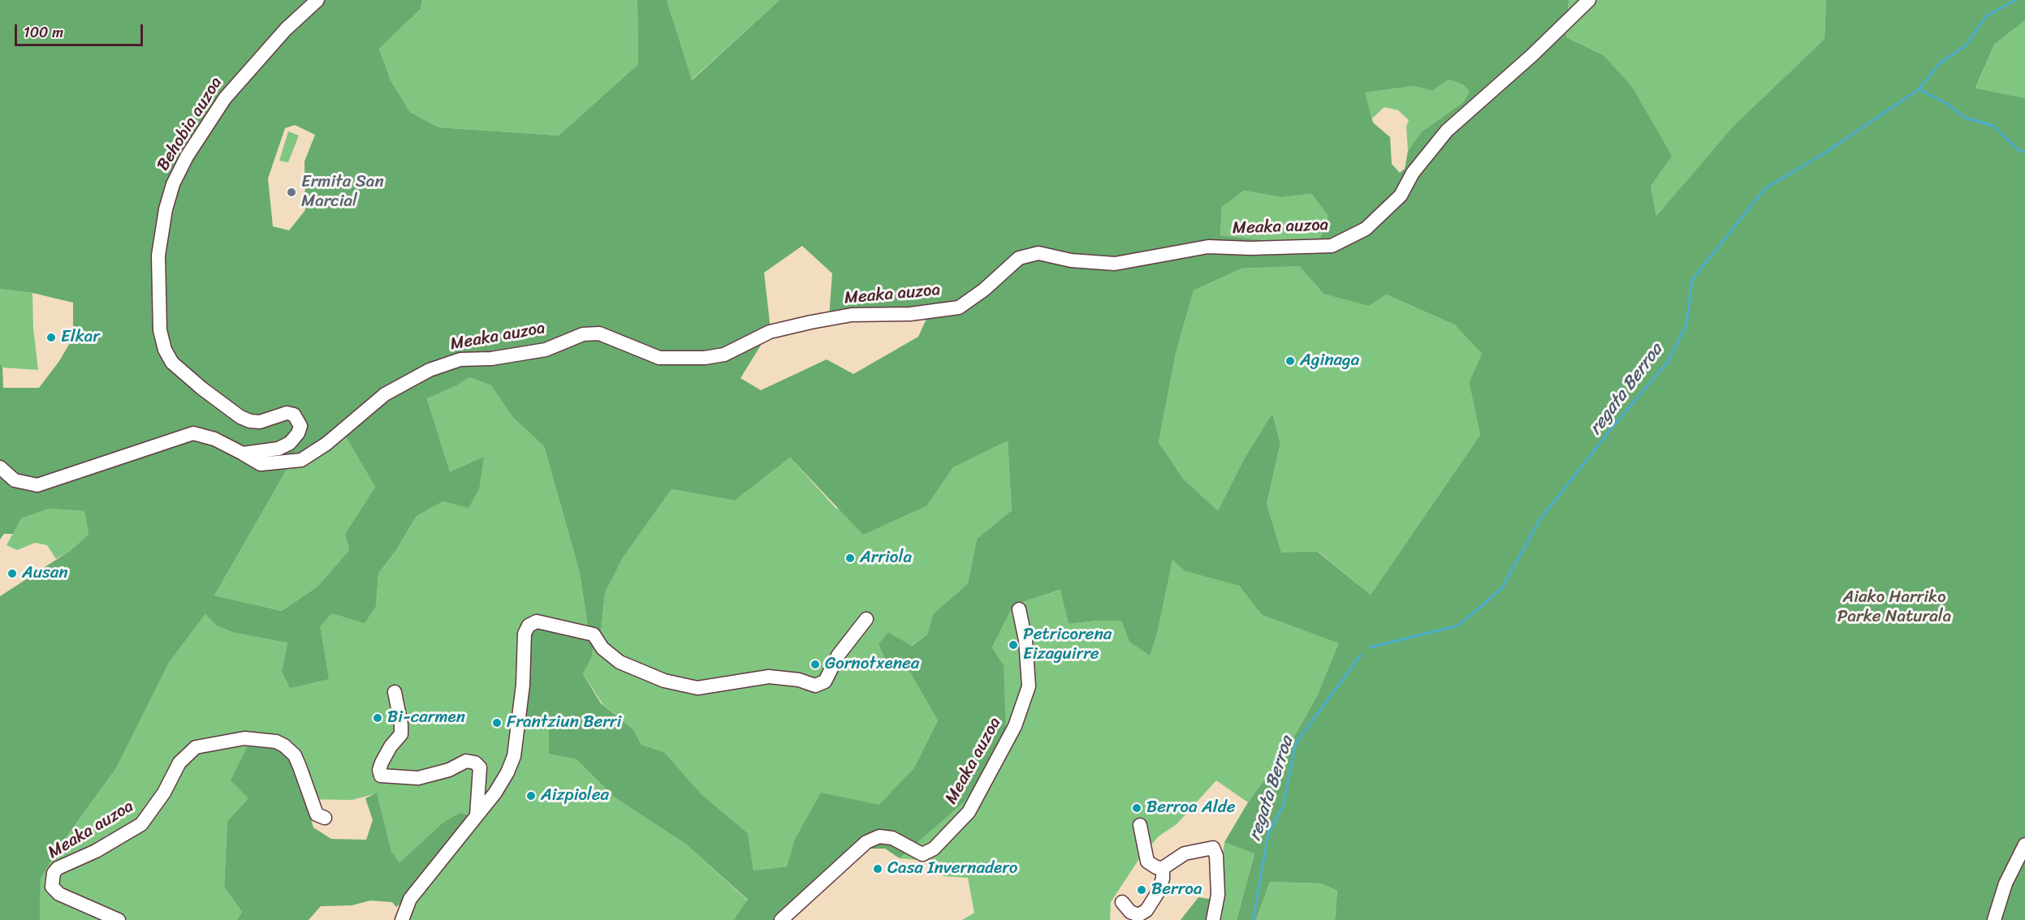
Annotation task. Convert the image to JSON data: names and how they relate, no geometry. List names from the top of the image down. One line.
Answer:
{"streets":{"street":["Behobia auzoa","Meaka auzoa"]},"crossings":[["Behobia auzoa","Meaka auzoa"]],"water":["regata Berroa"],"parks":["Aiako Harriko Parke Naturala"],"places":["Ermita San Marcial","Elkar","Aginaga","Arriola","Ausan","Petricorena Eizaguirre","Gornotxenea","Bi-carmen","Frantziun Berri","Aizpiolea","Berroa Alde","Casa Invernadero","Berroa"],"scale_bar":"100 m"}
